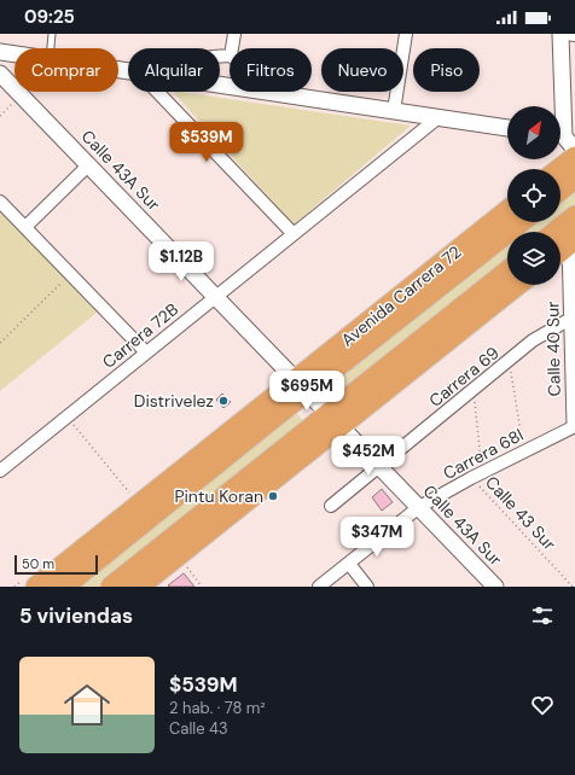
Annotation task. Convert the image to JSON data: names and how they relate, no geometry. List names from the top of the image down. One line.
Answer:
{"streets":{"highway":["Avenida Carrera 72"],"street":["Calle 43A Sur","Carrera 72B","Calle 40 Sur","Carrera 69","Carrera 68I"],"path":["Calle 43 Sur"]},"crossings":[["Calle 43A Sur","Avenida Carrera 72"],["Calle 43A Sur","Carrera 72B"],["Calle 43A Sur","Carrera 69"],["Calle 43A Sur","Carrera 68I"],["Calle 40 Sur","Carrera 69"],["Calle 40 Sur","Carrera 68I"],["Carrera 68I","Calle 43 Sur"]],"places":["Distrivelez","Pintu Koran"],"scale_bar":"50 m","north":"top right","page":{"status":"09:25","chip":["Comprar","Alquilar","Filtros","Nuevo","Piso"],"price":["$539M","$1.12B","$695M","$452M","$347M"],"scale":"50 m","heading":"5 viviendas","list":[{"name":"$539M","note":"2 hab. · 78 m² · Calle 43"}]}}
